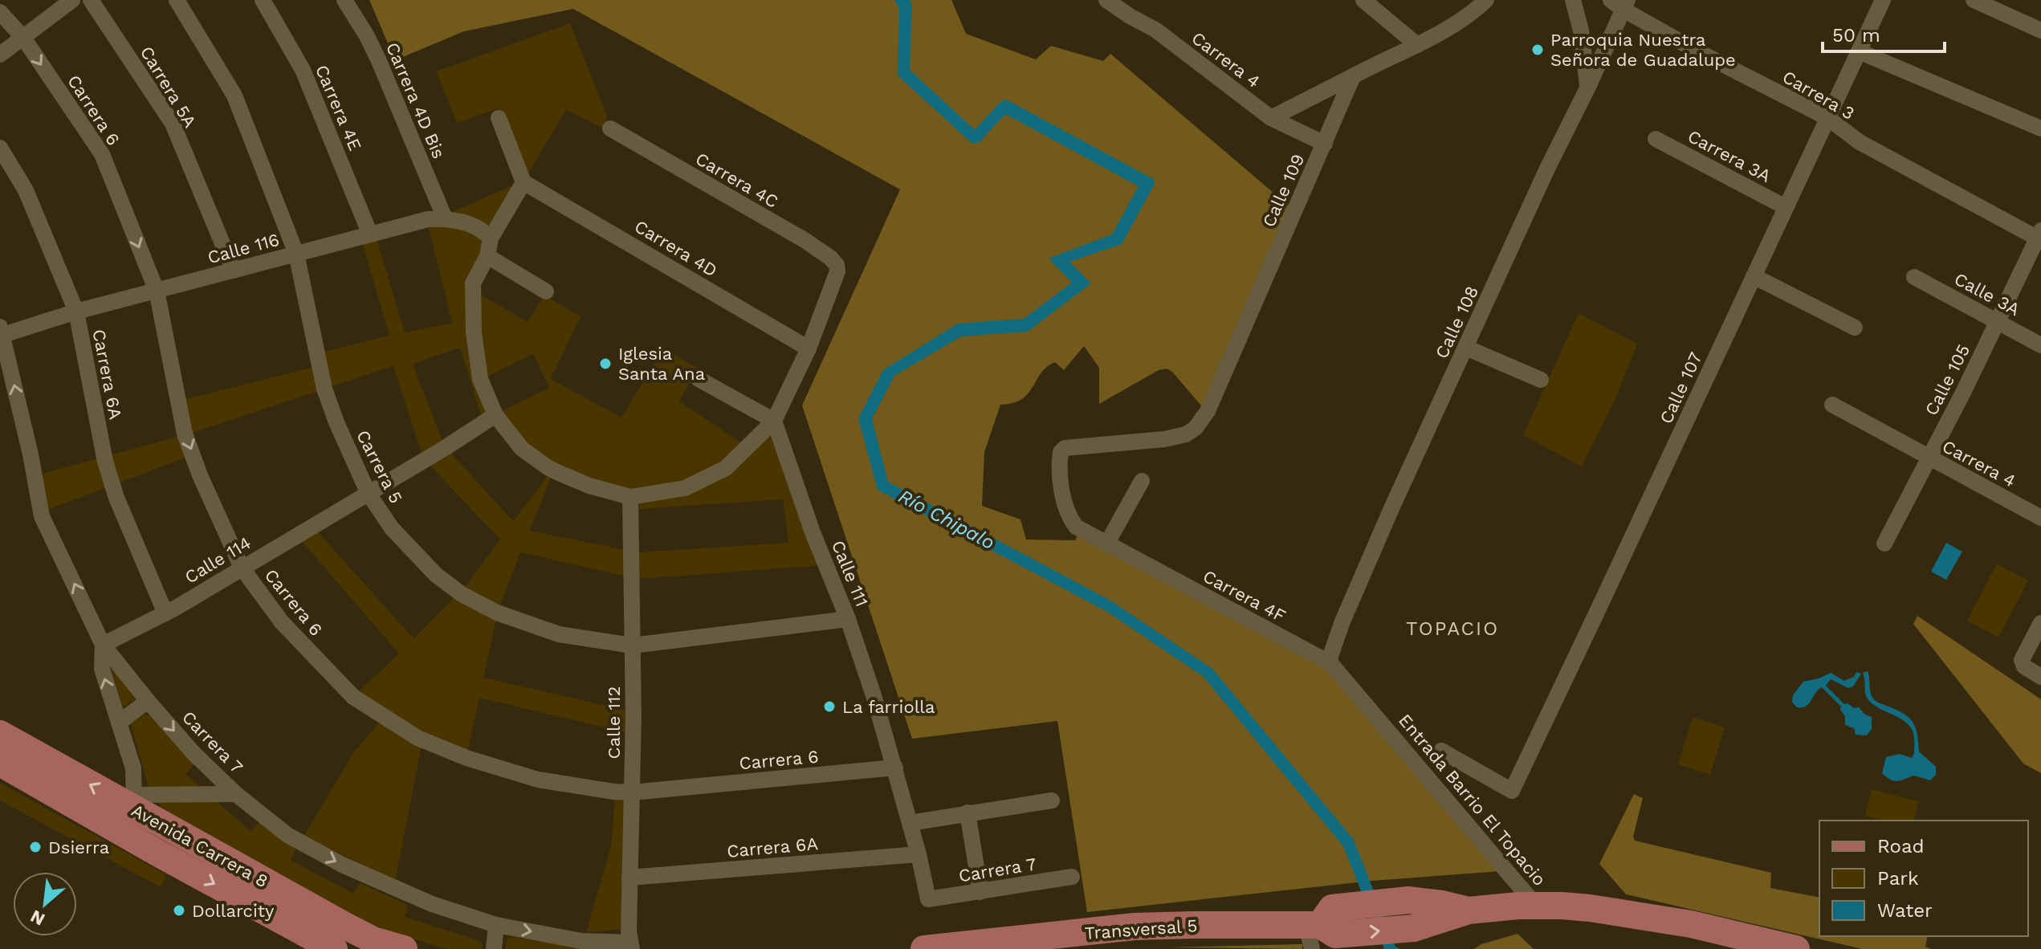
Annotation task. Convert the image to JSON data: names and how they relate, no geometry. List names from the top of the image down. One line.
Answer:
{"streets":{"main road":["Avenida Carrera 8","Transversal 5"],"street":["Carrera 4","Carrera 5A","Carrera 3","Carrera 4D Bis","Carrera 4E","Carrera 6","Carrera 3A","Carrera 4C","Calle 109","Calle 116","Carrera 4D","Calle 3A","Calle 108","Carrera 6A","Calle 105","Calle 107","Carrera 5","Calle 114","Calle 111","Carrera 4F","Calle 112","Carrera 7","Entrada Barrio El Topacio"]},"crossings":[["Carrera 4","Calle 109"],["Carrera 4","Calle 105"],["Carrera 5A","Calle 116"],["Carrera 3","Calle 108"],["Carrera 3","Calle 105"],["Carrera 3","Calle 107"],["Carrera 4D Bis","Calle 116"],["Carrera 4E","Calle 116"],["Carrera 6","Calle 116"],["Carrera 6","Calle 114"],["Carrera 6","Calle 111"],["Carrera 6","Calle 112"],["Carrera 3A","Calle 107"],["Carrera 4C","Carrera 4D"],["Calle 109","Carrera 4F"],["Calle 116","Carrera 6A"],["Calle 116","Carrera 5"],["Calle 116","Carrera 7"],["Calle 3A","Calle 105"],["Calle 108","Carrera 4F"],["Carrera 6A","Calle 114"],["Carrera 6A","Calle 111"],["Carrera 6A","Calle 112"],["Carrera 5","Calle 114"],["Carrera 5","Calle 111"],["Carrera 5","Calle 112"],["Calle 114","Carrera 7"],["Calle 111","Carrera 7"],["Carrera 4F","Entrada Barrio El Topacio"],["Calle 112","Carrera 7"],["Entrada Barrio El Topacio","Transversal 5"]],"one_way":["Carrera 6"],"districts":["TOPACIO"],"water":["Río Chipalo"],"places":["Parroquia Nuestra Señora de Guadalupe","Iglesia Santa Ana","La farriolla","Dsierra","Dollarcity"],"legend":["Road","Park","Water"],"scale_bar":"50 m","north":"bottom left"}
